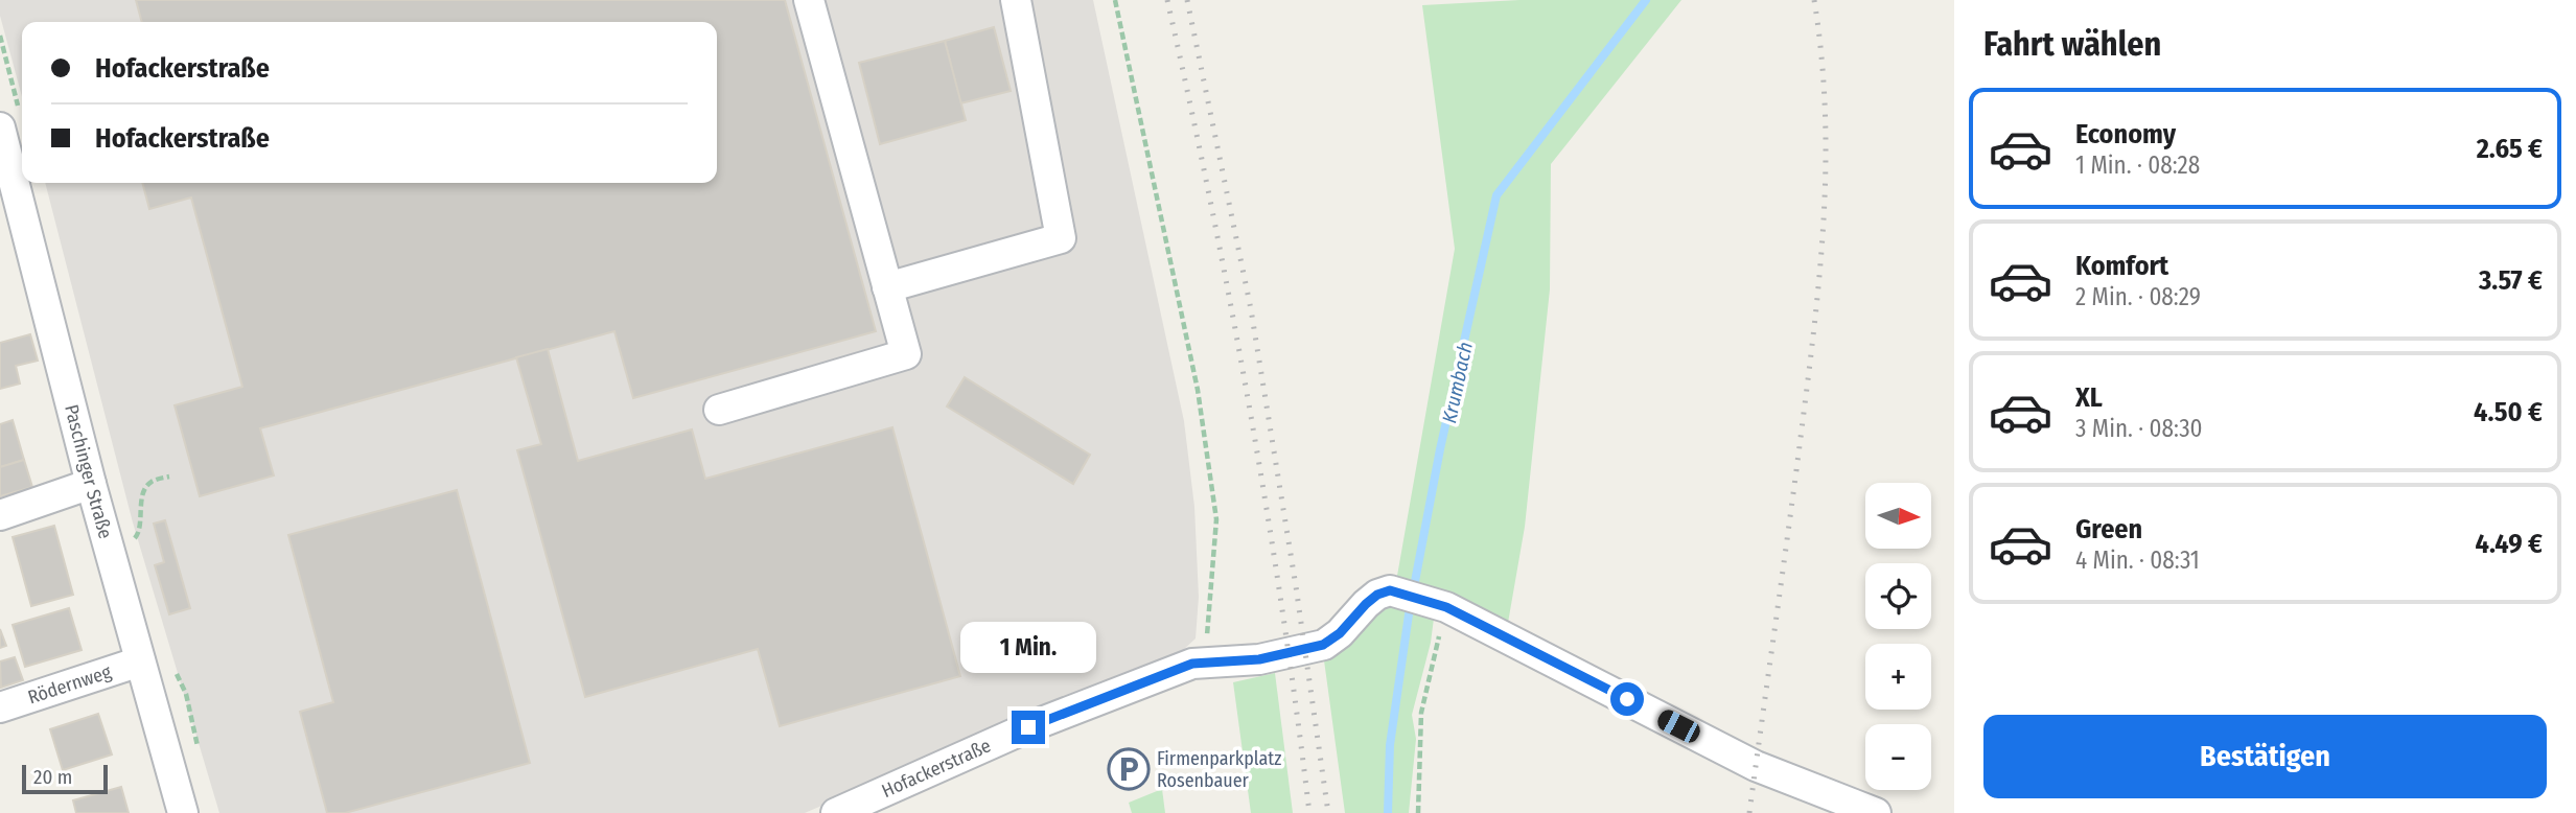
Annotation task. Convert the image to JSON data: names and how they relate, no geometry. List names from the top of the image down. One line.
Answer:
{"streets":{"street":["Paschinger Straße","Rödernweg","Hofackerstraße"]},"crossings":[["Paschinger Straße","Rödernweg"]],"water":["Krumbach"],"places":{"parking":["Firmenparkplatz Rosenbauer"]},"scale_bar":"20 m","north":"right","page":{"heading":"Fahrt wählen","banner":["Hofackerstraße","Hofackerstraße"],"list":[{"name":"Economy","note":"1 Min. · 08:28","value":"2.65 €"},{"name":"Komfort","note":"2 Min. · 08:29","value":"3.57 €"},{"name":"XL","note":"3 Min. · 08:30","value":"4.50 €"},{"name":"Green","note":"4 Min. · 08:31","value":"4.49 €"}],"map_buttons":["+","−"],"bubble":"1 Min.","buttons":"Bestätigen","scale":"20 m"}}
